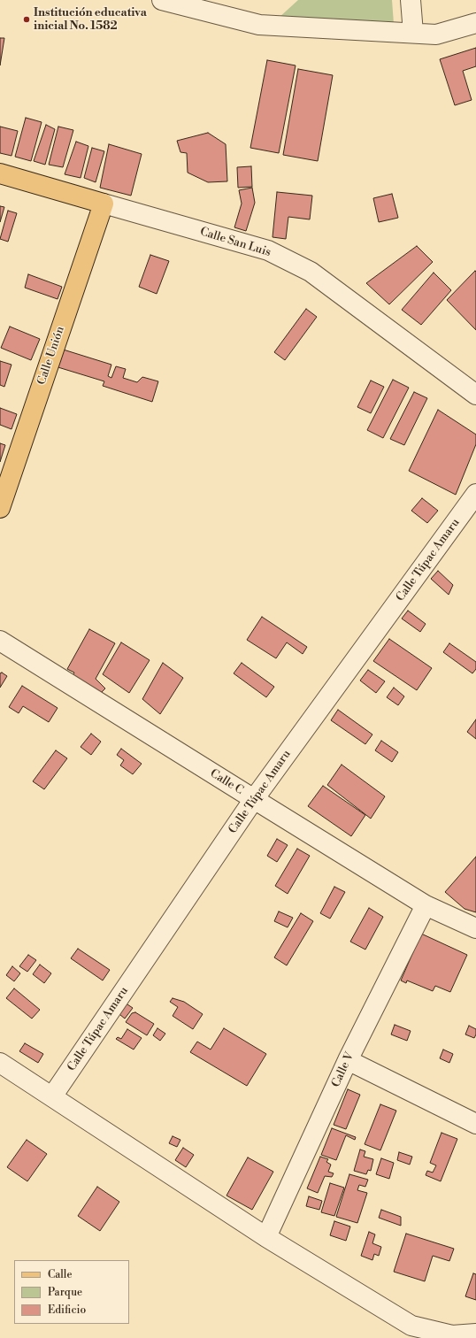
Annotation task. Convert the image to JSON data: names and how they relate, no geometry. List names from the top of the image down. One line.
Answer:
{"streets":{"main road":["Calle San Luis","Calle Unión"],"street":["Calle Túpac Amaru","Calle C","Calle V"]},"crossings":[["Calle San Luis","Calle Unión"],["Calle Túpac Amaru","Calle C"],["Calle C","Calle V"]],"places":["Institución educativa inicial No. 1582"],"legend":["Calle","Parque","Edificio"]}
